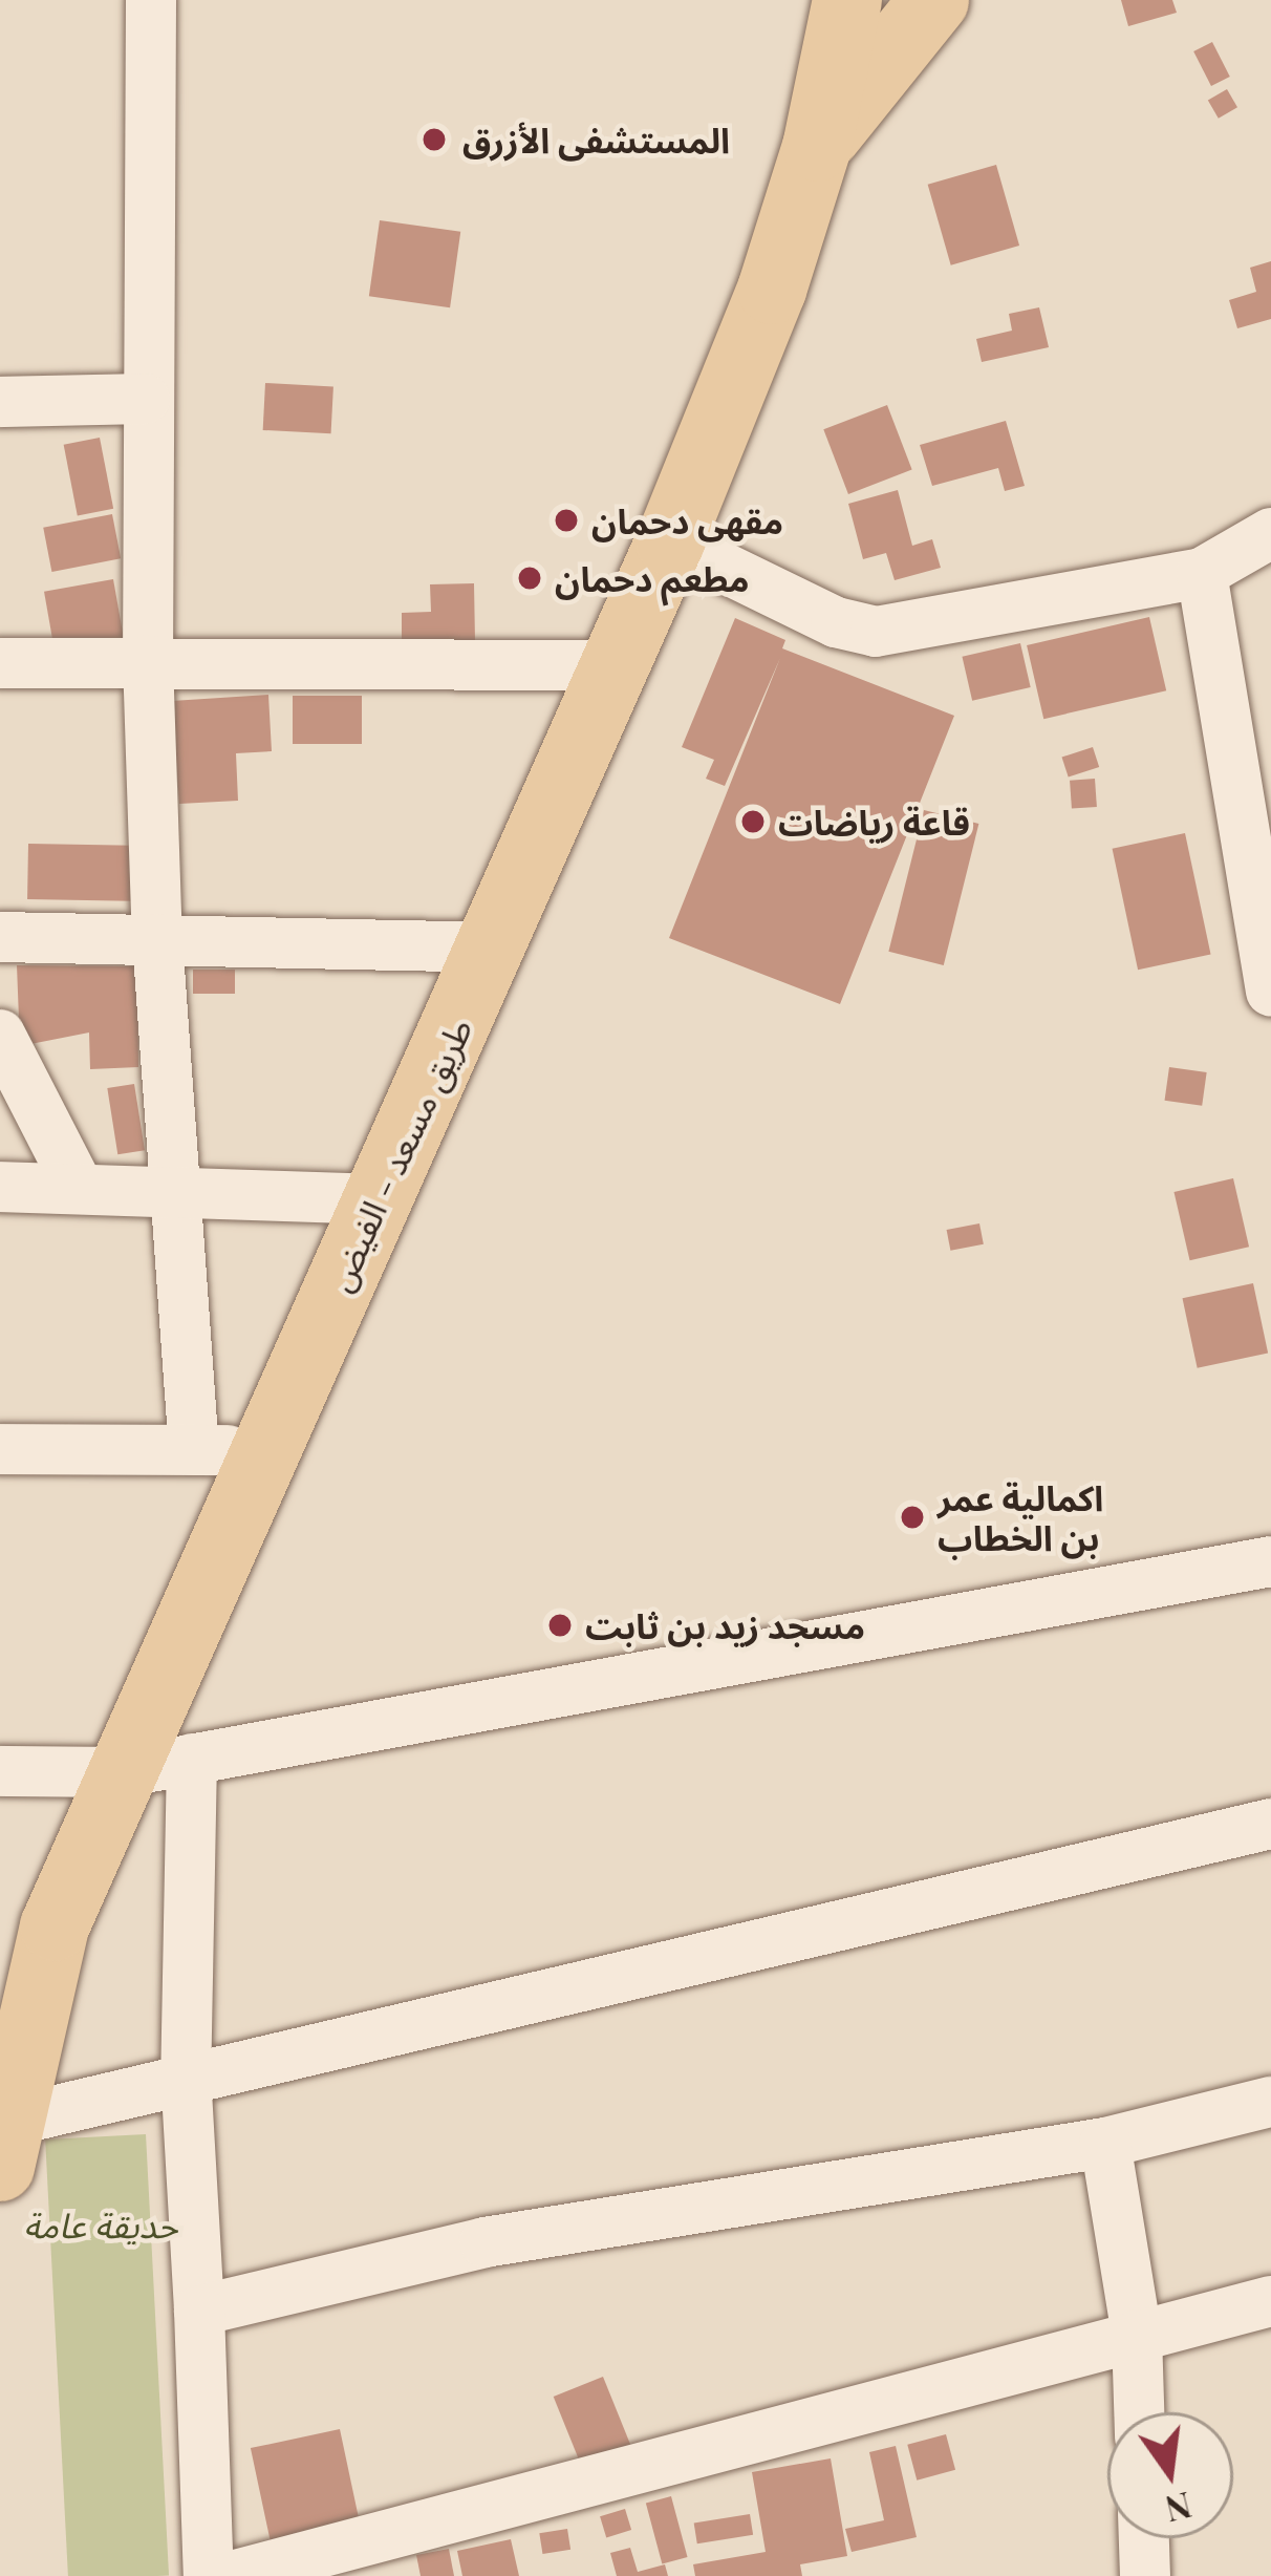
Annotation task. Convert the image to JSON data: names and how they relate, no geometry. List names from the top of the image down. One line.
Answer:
{"streets":{"main road":["طريق مسعد - الفيض"]},"parks":["حديقة عامة"],"places":["المستشفى الأزرق","مقهى دحمان","مطعم دحمان","قاعة رياضات","اكمالية عمر بن الخطاب","مسجد زيد بن ثابت"],"north":"bottom"}
